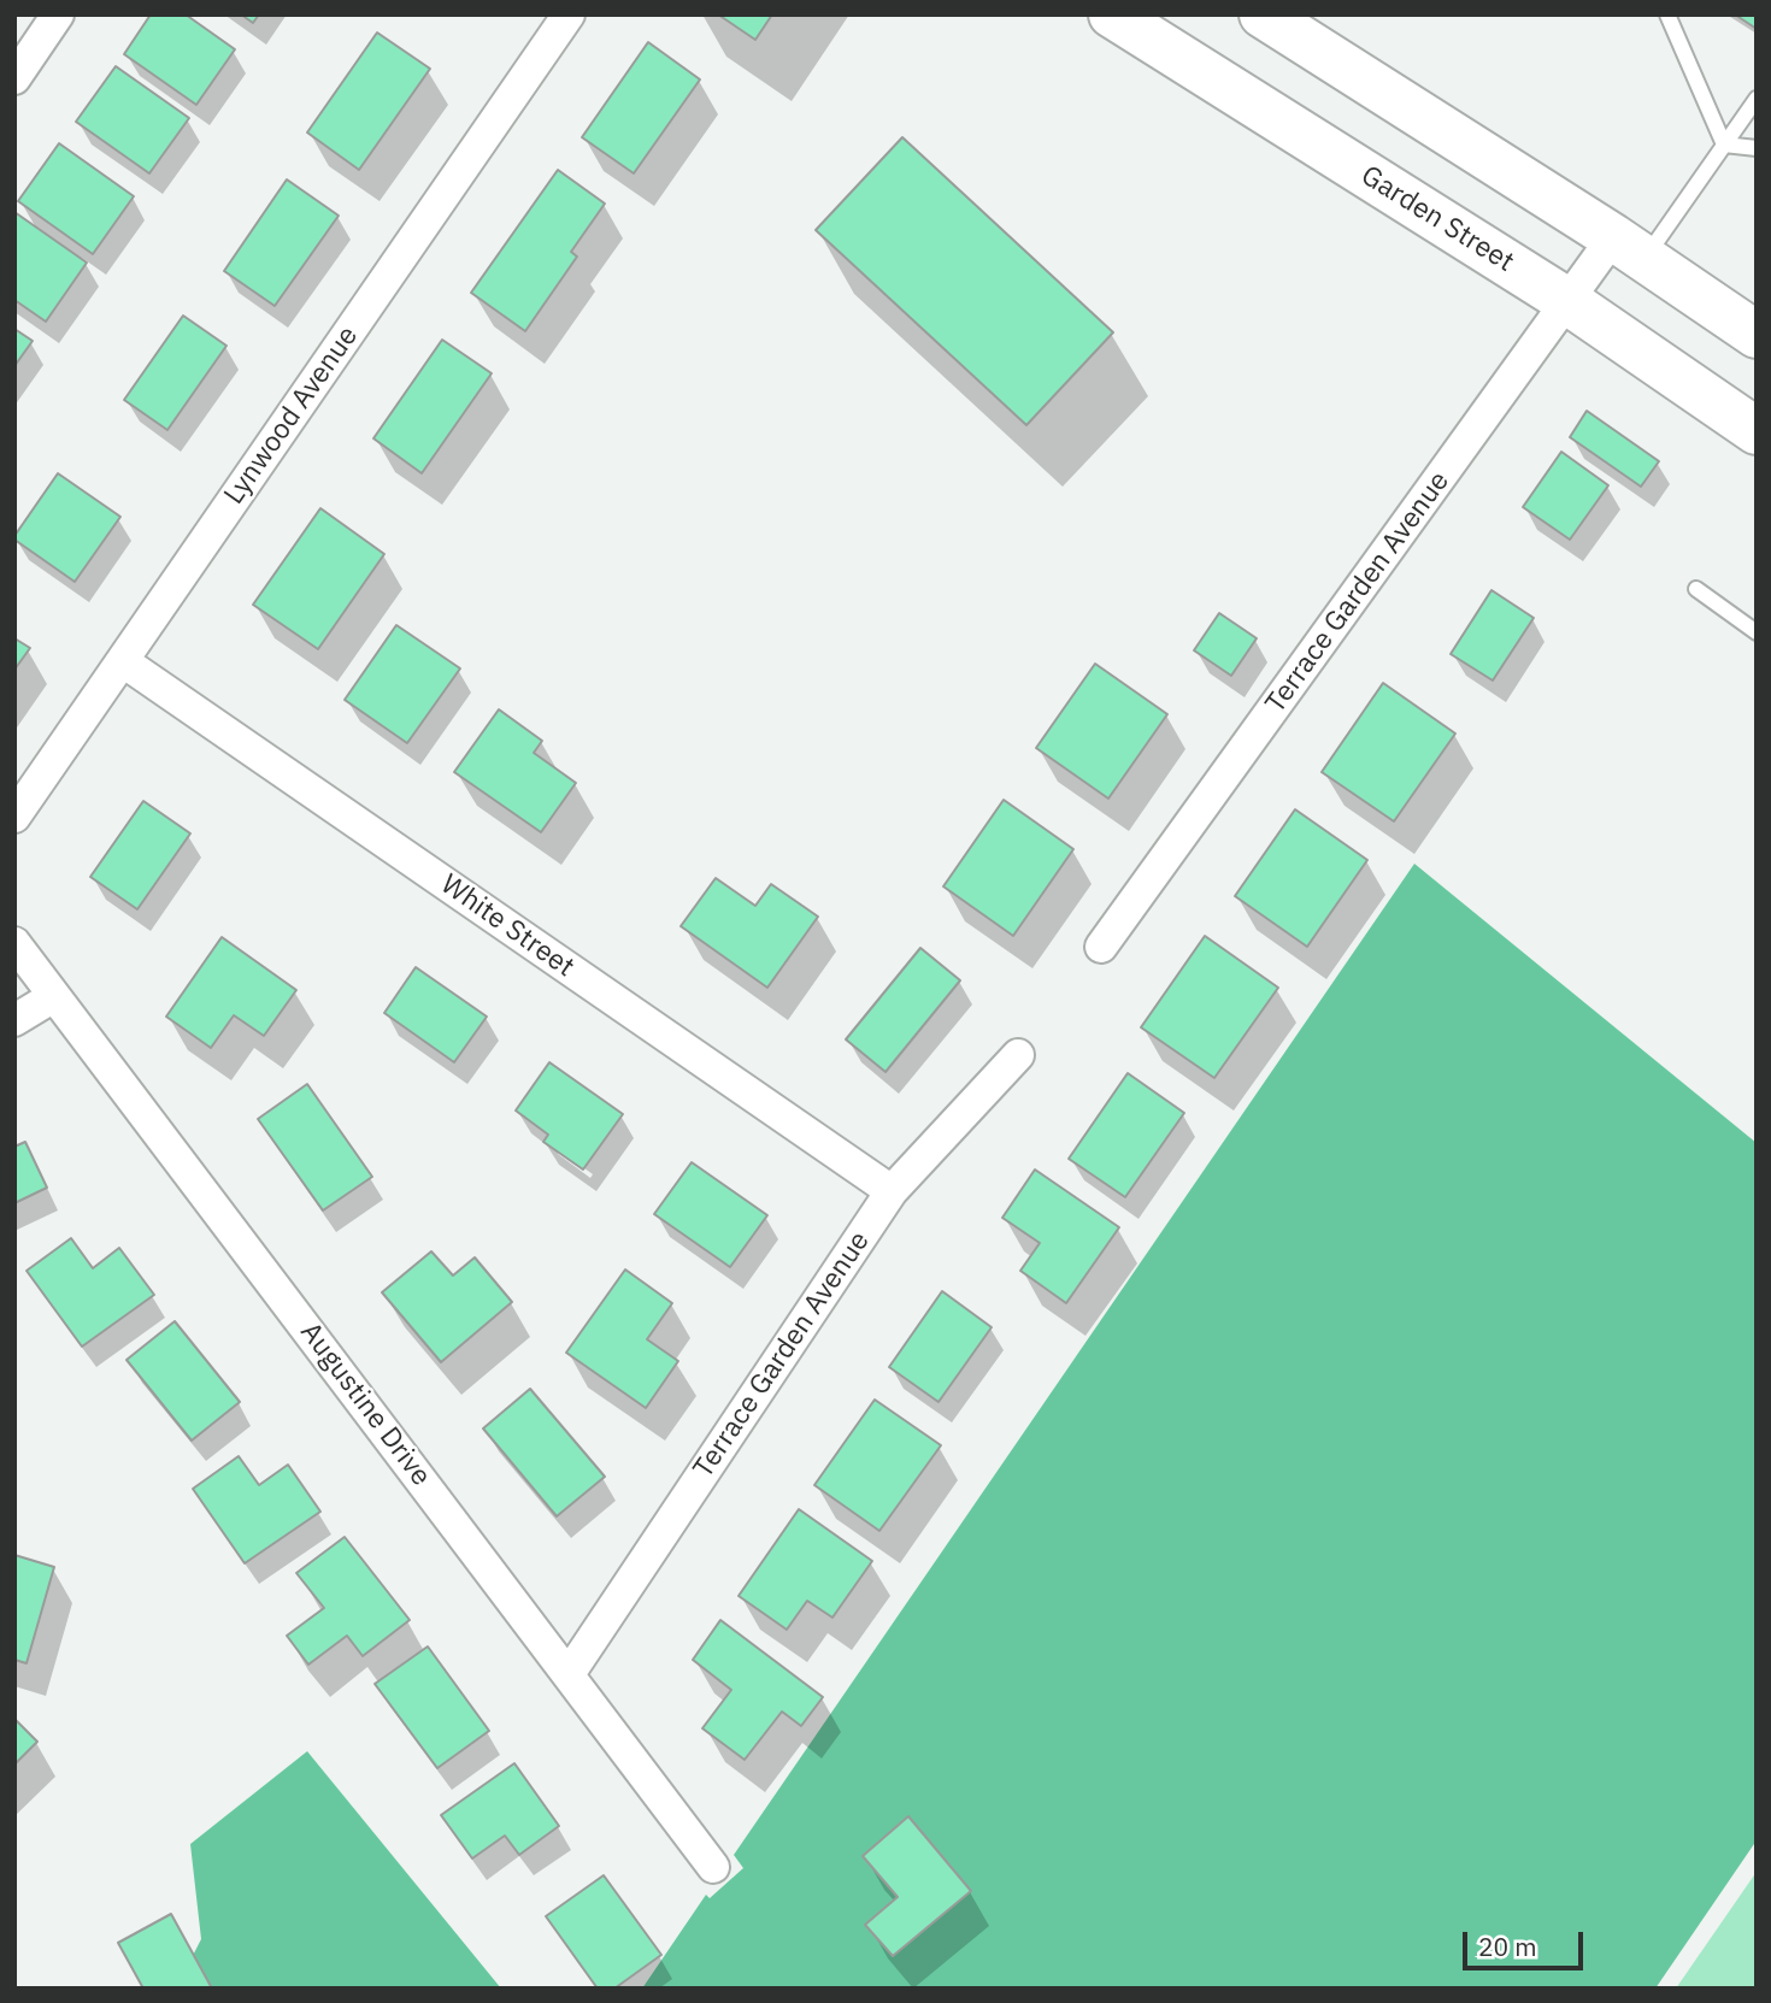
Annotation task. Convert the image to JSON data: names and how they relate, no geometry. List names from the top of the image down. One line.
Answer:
{"streets":{"main road":["Garden Street"],"street":["Lynwood Avenue","Terrace Garden Avenue","White Street","Augustine Drive"]},"crossings":[["Garden Street","Terrace Garden Avenue"],["Lynwood Avenue","White Street"],["Terrace Garden Avenue","White Street"],["Terrace Garden Avenue","Augustine Drive"]],"scale_bar":"20 m"}
